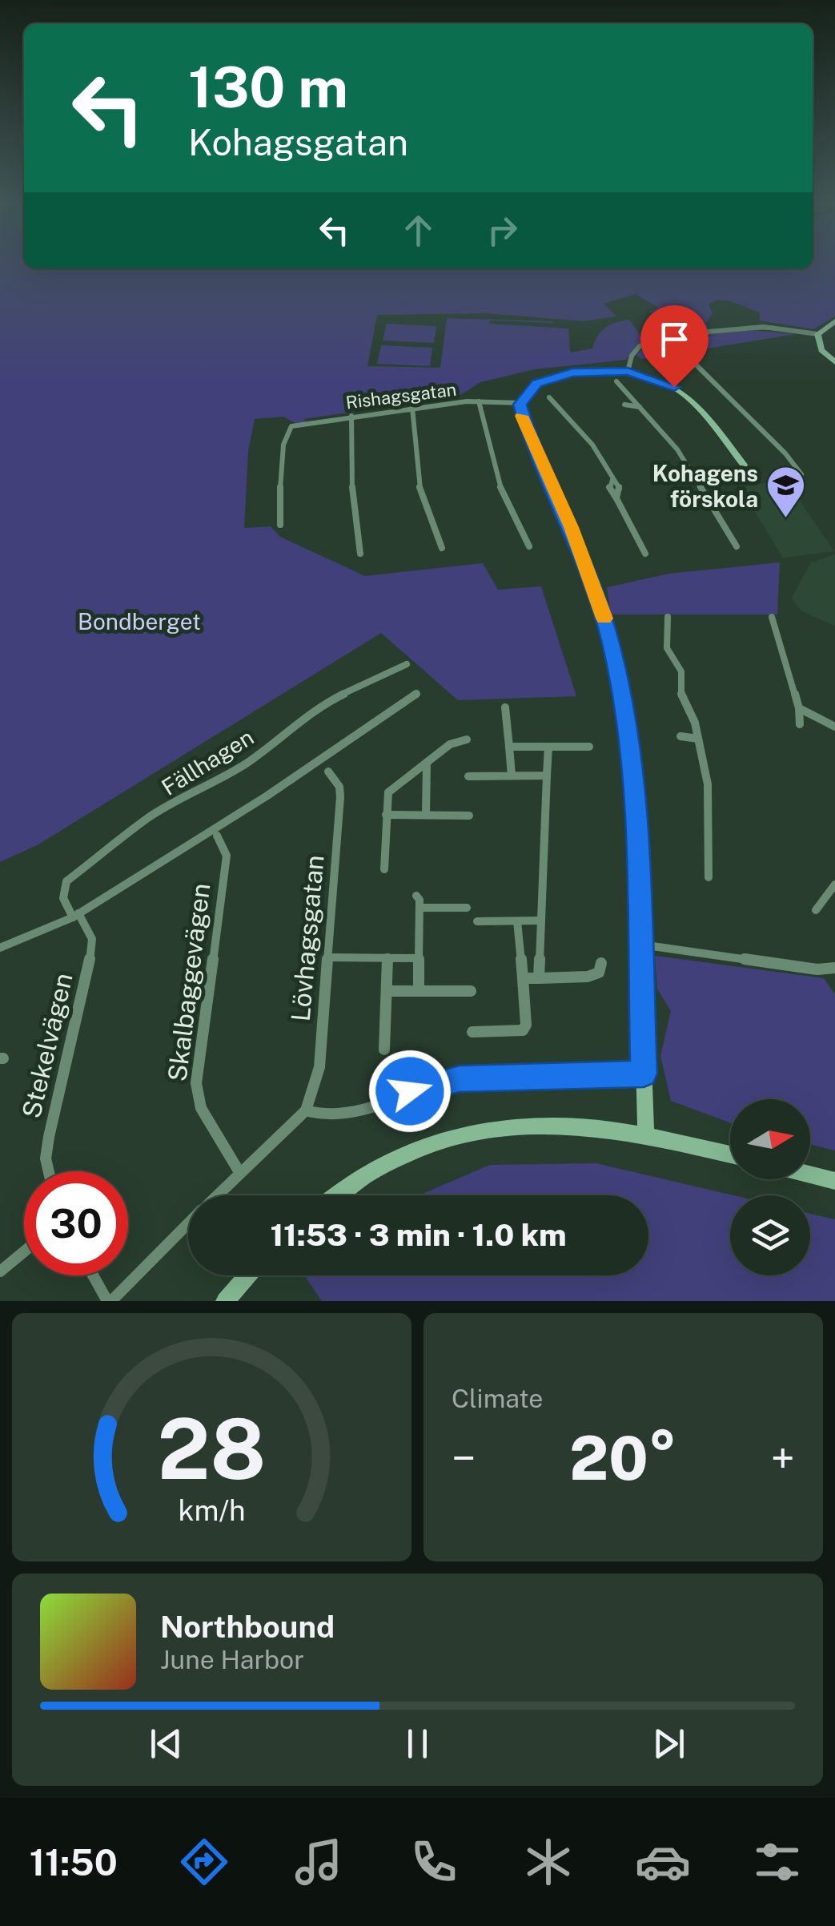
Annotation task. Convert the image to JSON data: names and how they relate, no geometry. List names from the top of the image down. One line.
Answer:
{"streets":{"street":["Rishagsgatan","Fällhagen","Lövhagsgatan","Skalbaggevägen","Stekelvägen"]},"crossings":[["Fällhagen","Stekelvägen"],["Lövhagsgatan","Skalbaggevägen"]],"parks":["Bondberget"],"places":{"school or university":["Kohagens förskola"]},"north":"right","page":{"turn":["130 m","Kohagsgatan"],"limit":"30","trip":"11:53 · 3 min · 1.0 km","tile":"Climate","heat":["−","20°","+"],"song":["Northbound","June Harbor"],"tabs":"11:50","gauge":["28","km/h"]}}
